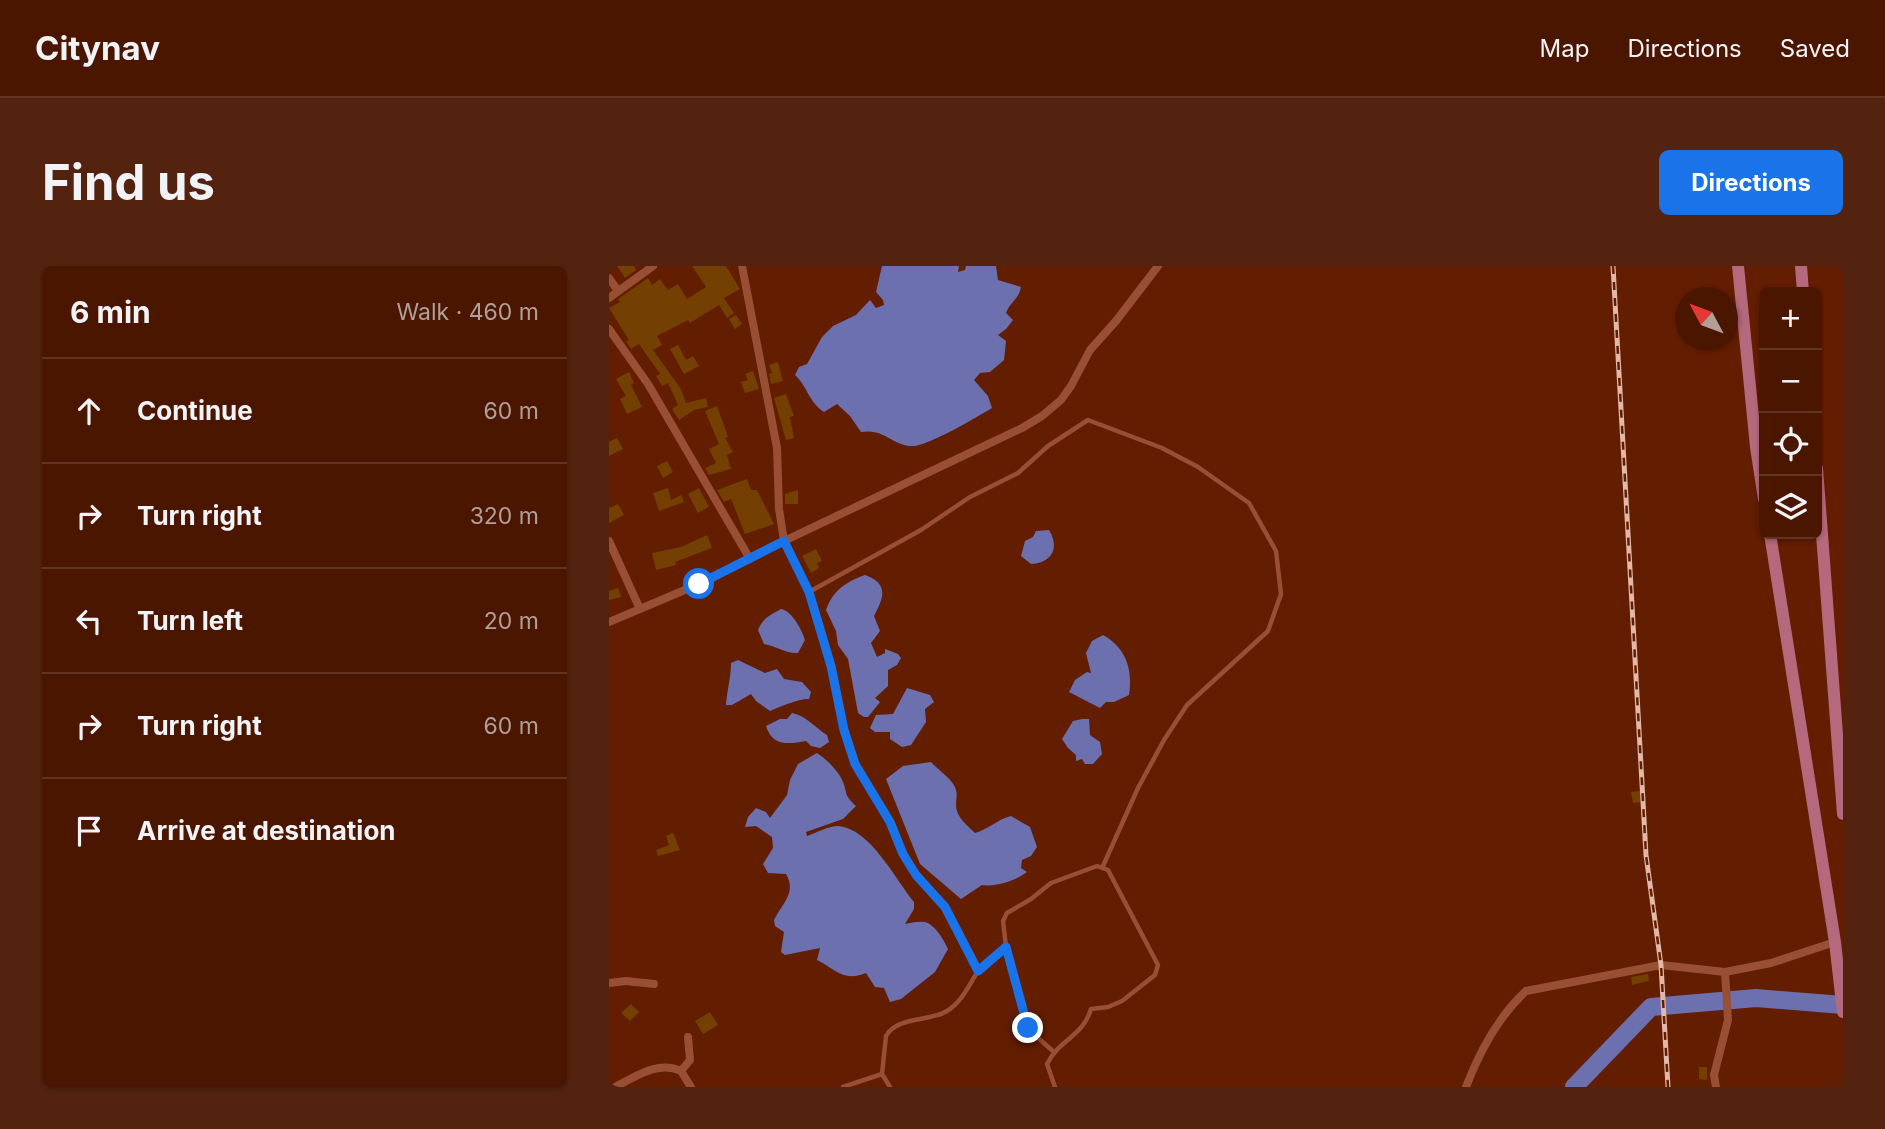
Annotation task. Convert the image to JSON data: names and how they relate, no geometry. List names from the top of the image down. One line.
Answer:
{"north":"top left","page":{"header":"Citynav","nav":["Map","Directions","Saved"],"buttons":"Directions","title":"Find us","heading":["6 min","Walk · 460 m"],"map_buttons":["+","−"],"list":[["Continue","60 m"],["Turn right","320 m"],["Turn left","20 m"],["Turn right","60 m"],"Arrive at destination"]}}
